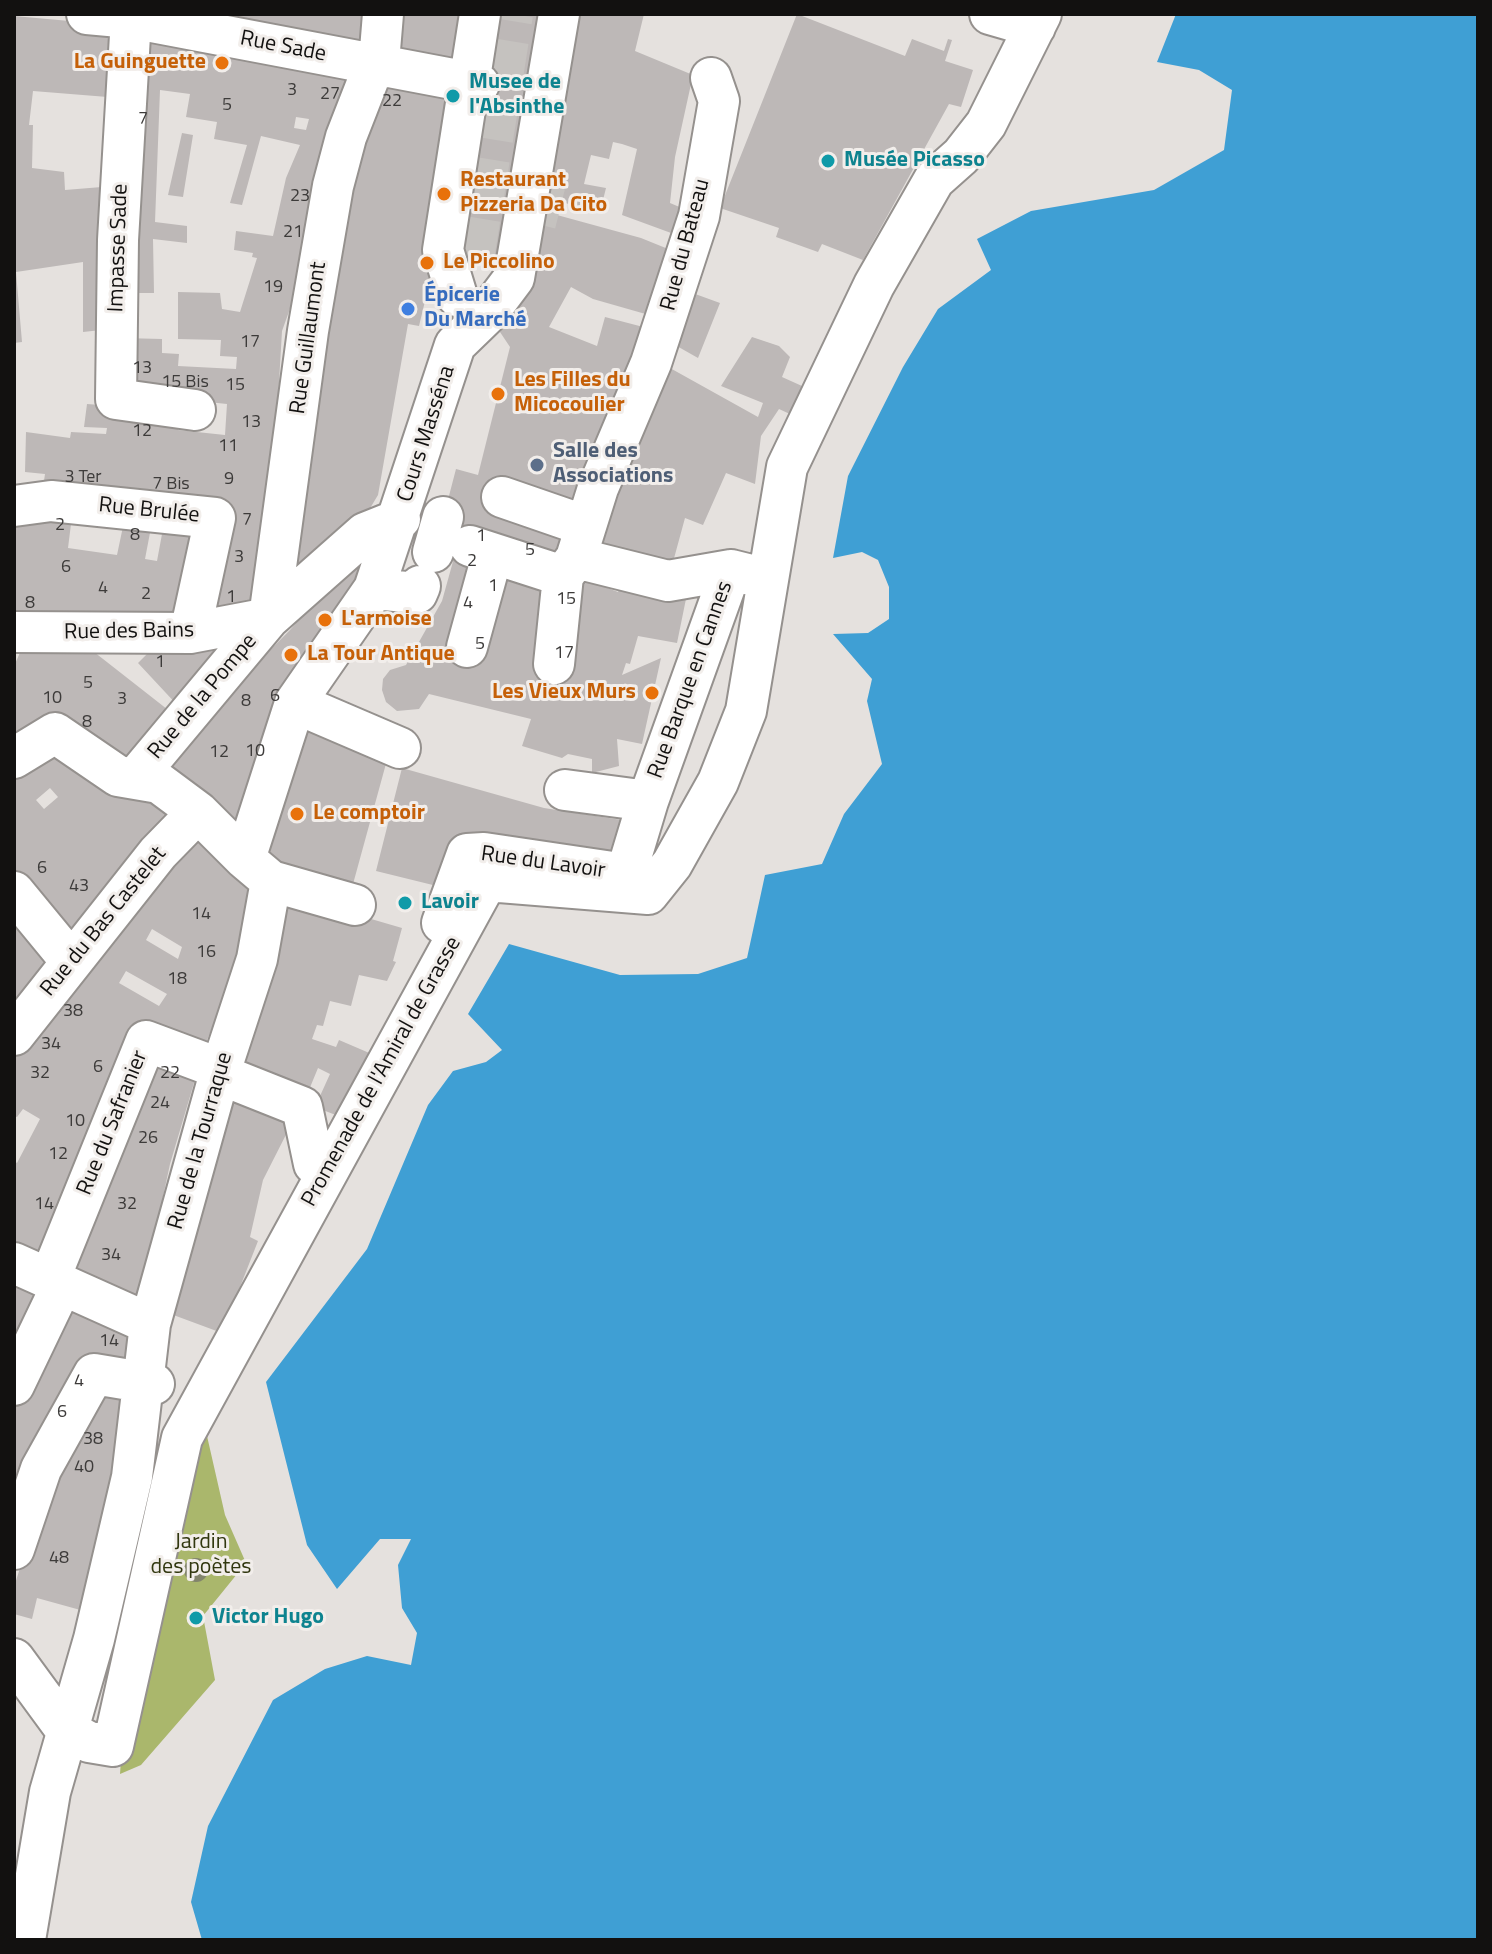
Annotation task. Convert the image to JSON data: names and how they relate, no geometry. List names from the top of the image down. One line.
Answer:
{"streets":{"street":["Rue Sade","Rue du Bateau","Impasse Sade","Rue Guillaumont","Cours Masséna","Rue Brulée","Rue des Bains","Rue Barque en Cannes","Rue de la Pompe","Rue du Lavoir","Rue du Bas Castelet","Promenade de l'Amiral de Grasse","Rue du Safranier","Rue de la Tourraque"]},"crossings":[["Rue Sade","Impasse Sade"],["Rue Sade","Rue Guillaumont"],["Rue Guillaumont","Rue des Bains"],["Rue Guillaumont","Rue de la Pompe"],["Cours Masséna","Rue de la Tourraque"],["Rue Brulée","Rue des Bains"],["Rue des Bains","Rue de la Pompe"],["Rue Barque en Cannes","Rue du Lavoir"],["Rue Barque en Cannes","Promenade de l'Amiral de Grasse"],["Promenade de l'Amiral de Grasse","Rue de la Tourraque"],["Rue du Safranier","Rue de la Tourraque"]],"parks":["Jardin des poètes"],"places":["La Guinguette","Musee de l'Absinthe","Musée Picasso","Restaurant Pizzeria Da Cito","Le Piccolino","Épicerie Du Marché","Les Filles du Micocoulier","Salle des Associations","L'armoise","La Tour Antique","Les Vieux Murs","Le comptoir","Lavoir","Victor Hugo"],"house_numbers":["3","27","22","5","7","23","21","19","17","13","15 Bis","15","13","12","11","3 Ter","9","7 Bis","7","2","8","1","5","3","2","6","1","4","2","1","15","8","4","5","17","1","5","6","10","3","8","8","10","12","6","43","14","16","18","38","34","6","32","22","24","10","26","12","14","32","34","14","4","6","38","40","48"]}
